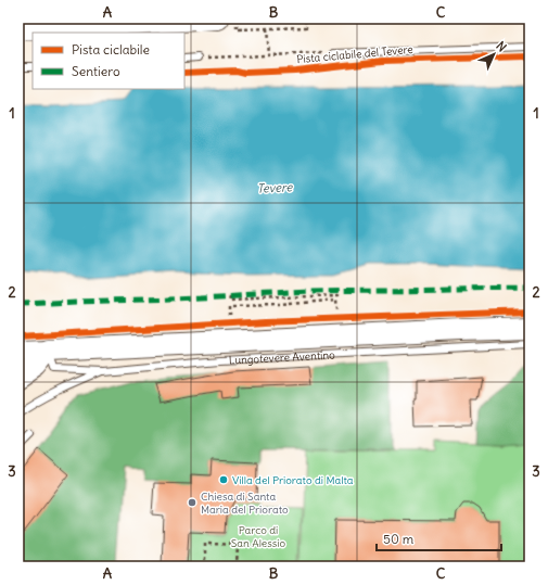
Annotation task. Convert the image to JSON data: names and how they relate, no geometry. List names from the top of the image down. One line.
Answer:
{"streets":{"main road":["Lungotevere Aventino"],"cycle path":["Pista ciclabile del Tevere"]},"water":["Tevere"],"parks":["Parco di San Alessio"],"places":["Villa del Priorato di Malta","Chiesa di Santa Maria del Priorato"],"legend":["Pista ciclabile","Sentiero"],"scale_bar":"50 m","north":"top right","grid":{"columns":["A","B","C"],"rows":["1","2","3"]}}
